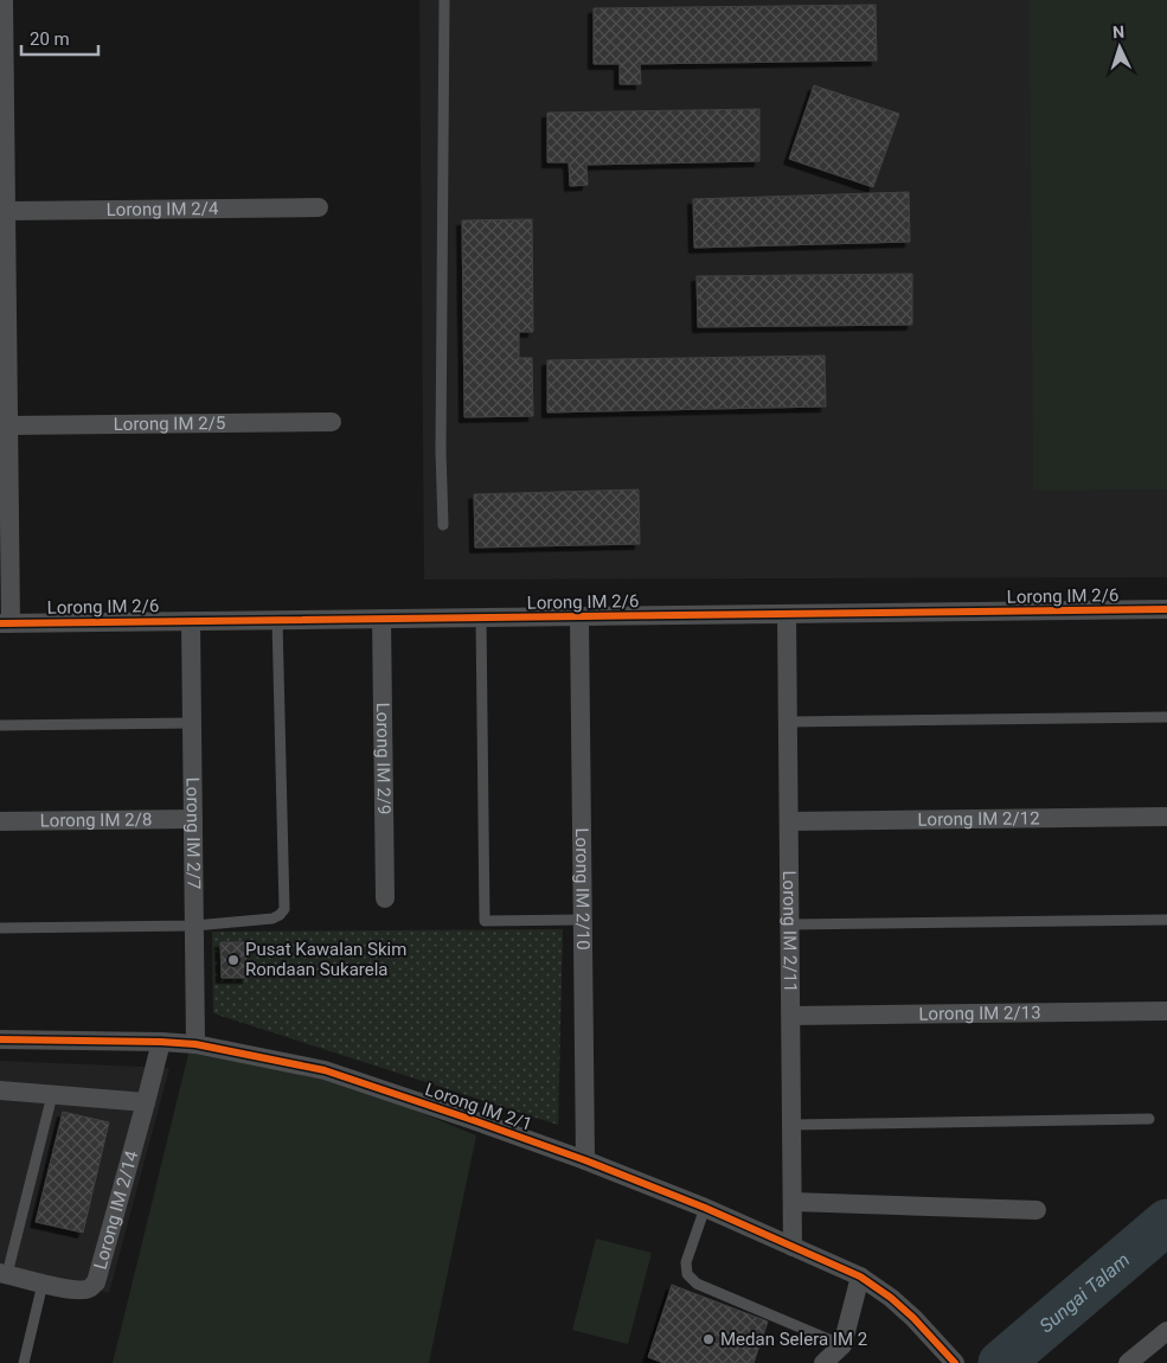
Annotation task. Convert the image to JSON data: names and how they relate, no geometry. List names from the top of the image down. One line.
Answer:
{"streets":{"street":["Lorong IM 2/4","Lorong IM 2/5","Lorong IM 2/6","Lorong IM 2/9","Lorong IM 2/12","Lorong IM 2/8","Lorong IM 2/7","Lorong IM 2/10","Lorong IM 2/11","Lorong IM 2/13","Lorong IM 2/1","Lorong IM 2/14"]},"crossings":[["Lorong IM 2/6","Lorong IM 2/9"],["Lorong IM 2/6","Lorong IM 2/7"],["Lorong IM 2/6","Lorong IM 2/10"],["Lorong IM 2/6","Lorong IM 2/11"],["Lorong IM 2/12","Lorong IM 2/11"],["Lorong IM 2/8","Lorong IM 2/7"],["Lorong IM 2/7","Lorong IM 2/1"],["Lorong IM 2/10","Lorong IM 2/1"],["Lorong IM 2/11","Lorong IM 2/13"],["Lorong IM 2/11","Lorong IM 2/1"],["Lorong IM 2/1","Lorong IM 2/14"]],"water":["Sungai Talam"],"places":["Pusat Kawalan Skim Rondaan Sukarela","Medan Selera IM 2"],"scale_bar":"20 m","north":"top"}
